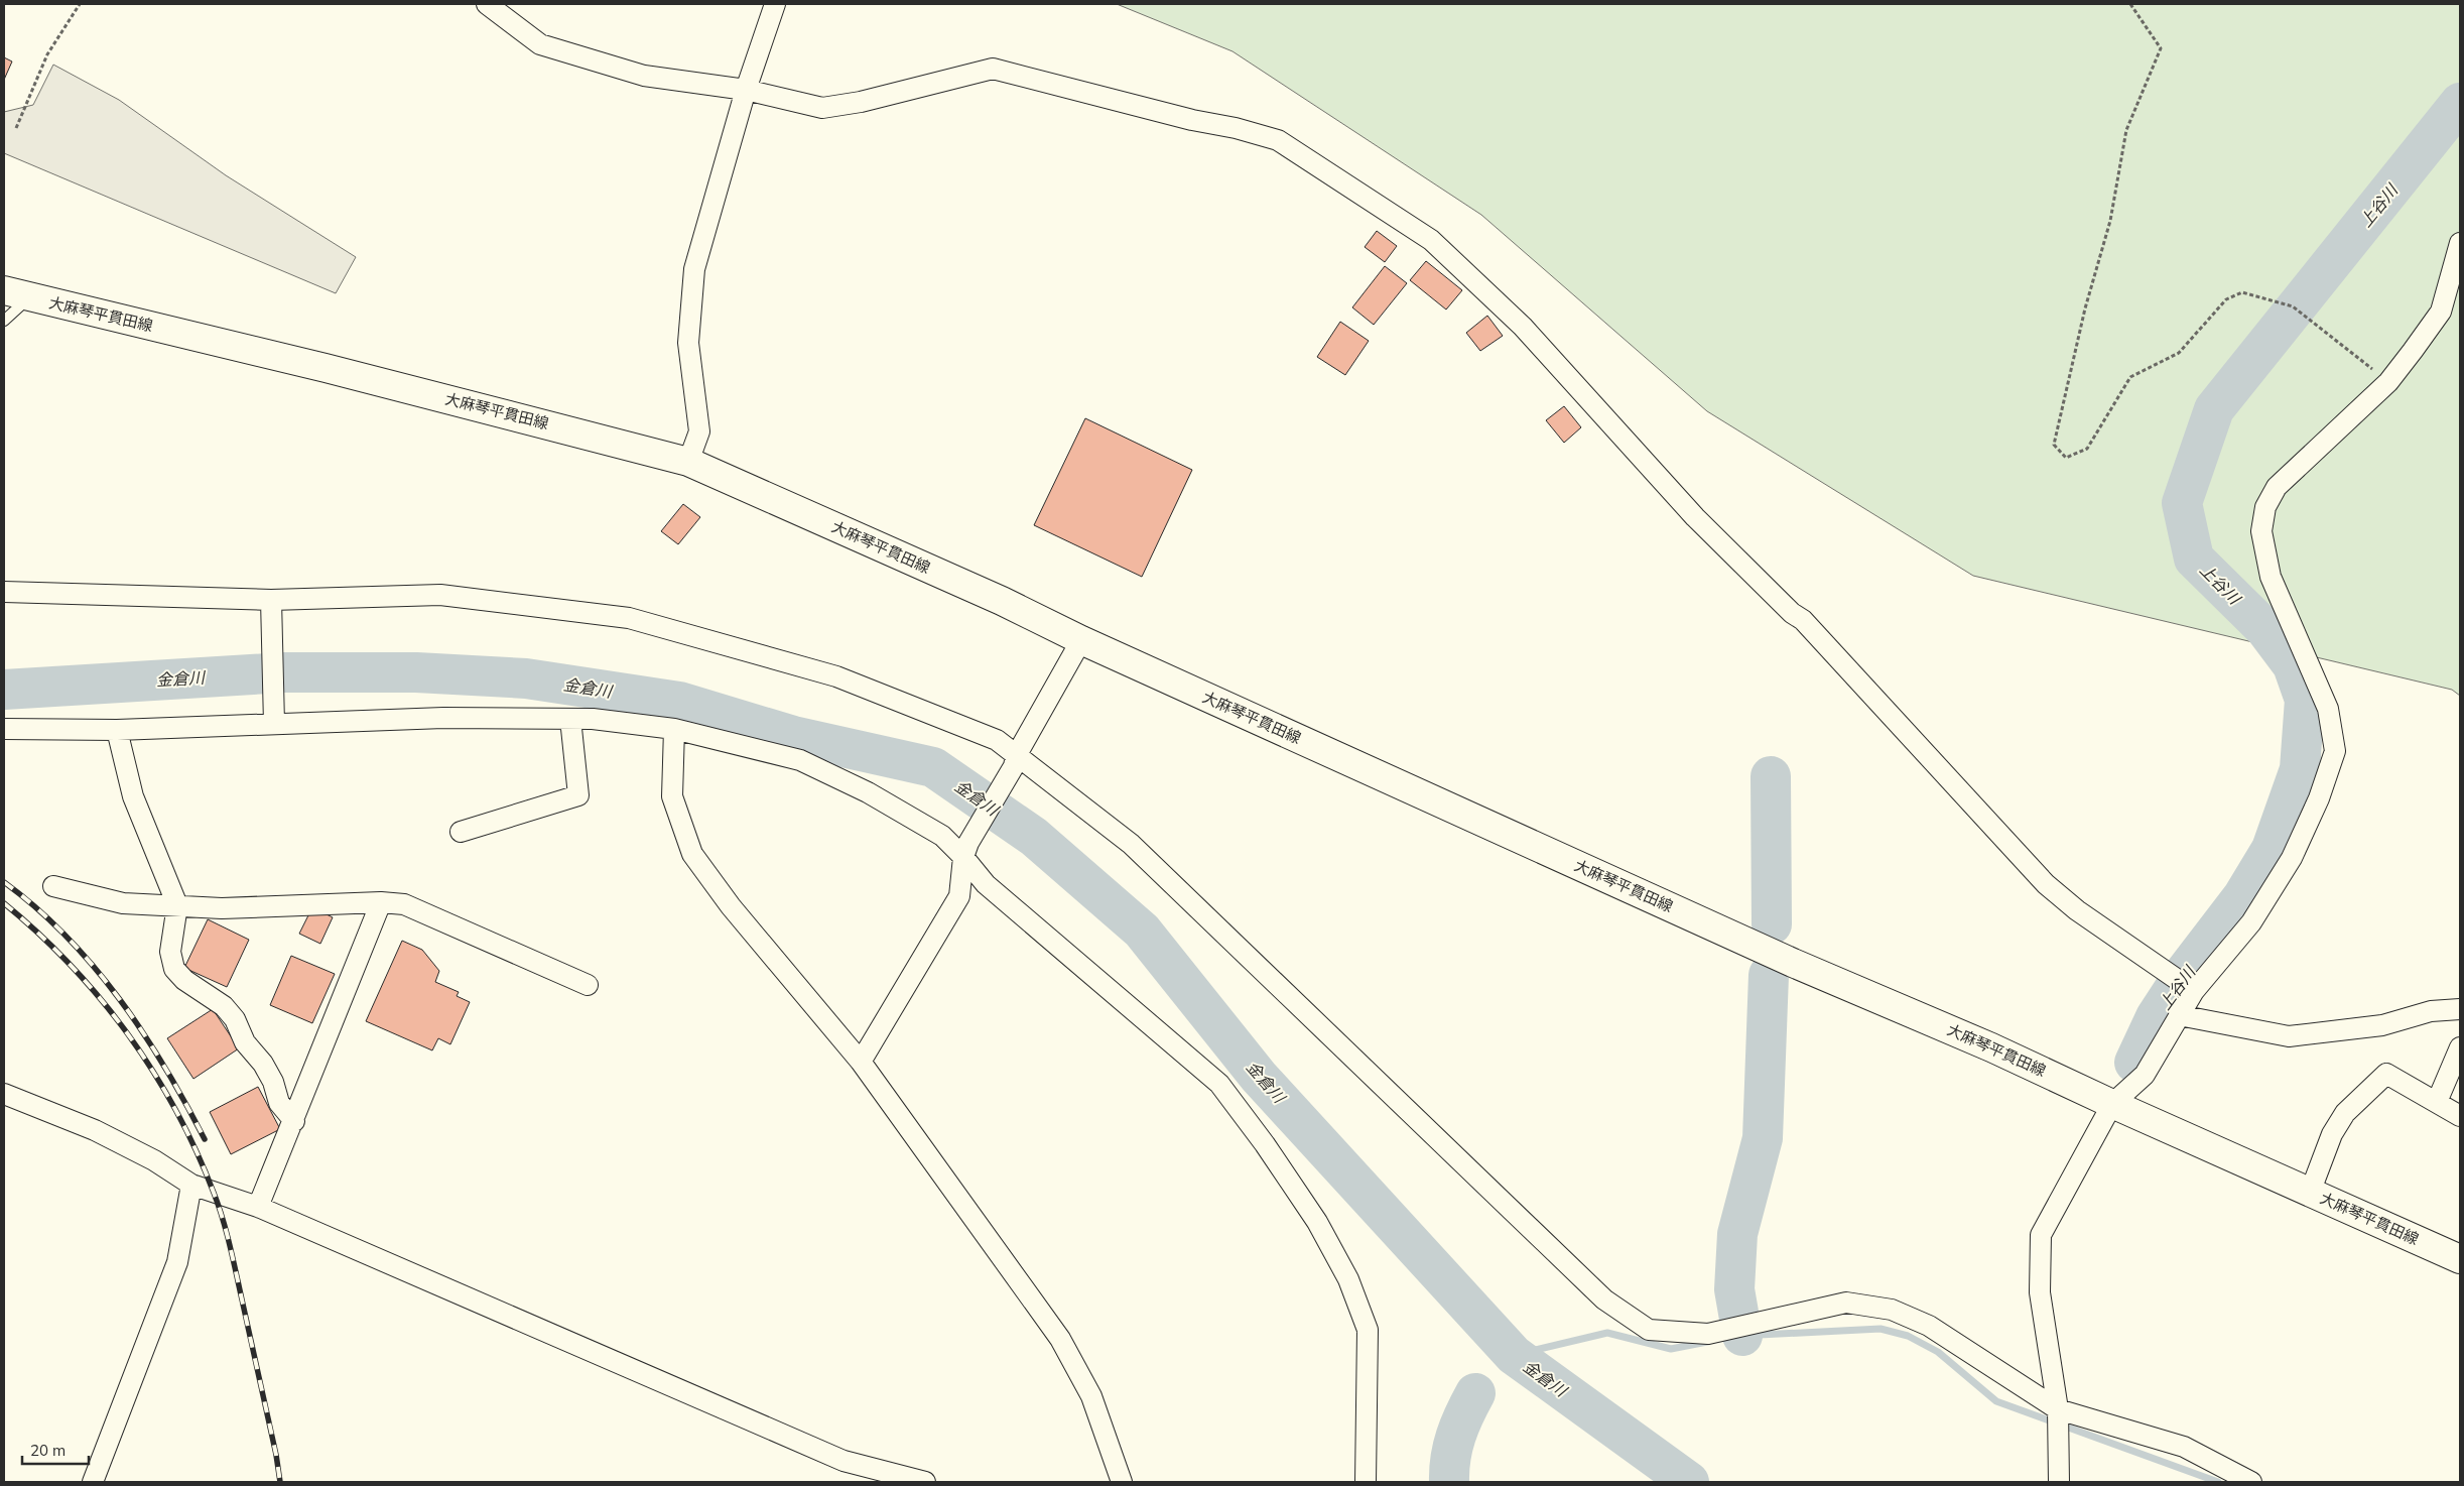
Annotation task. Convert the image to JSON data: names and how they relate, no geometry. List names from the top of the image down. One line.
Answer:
{"streets":{"main road":["大麻琴平貫田線"]},"water":["上谷川","金倉川"],"scale_bar":"20 m"}
